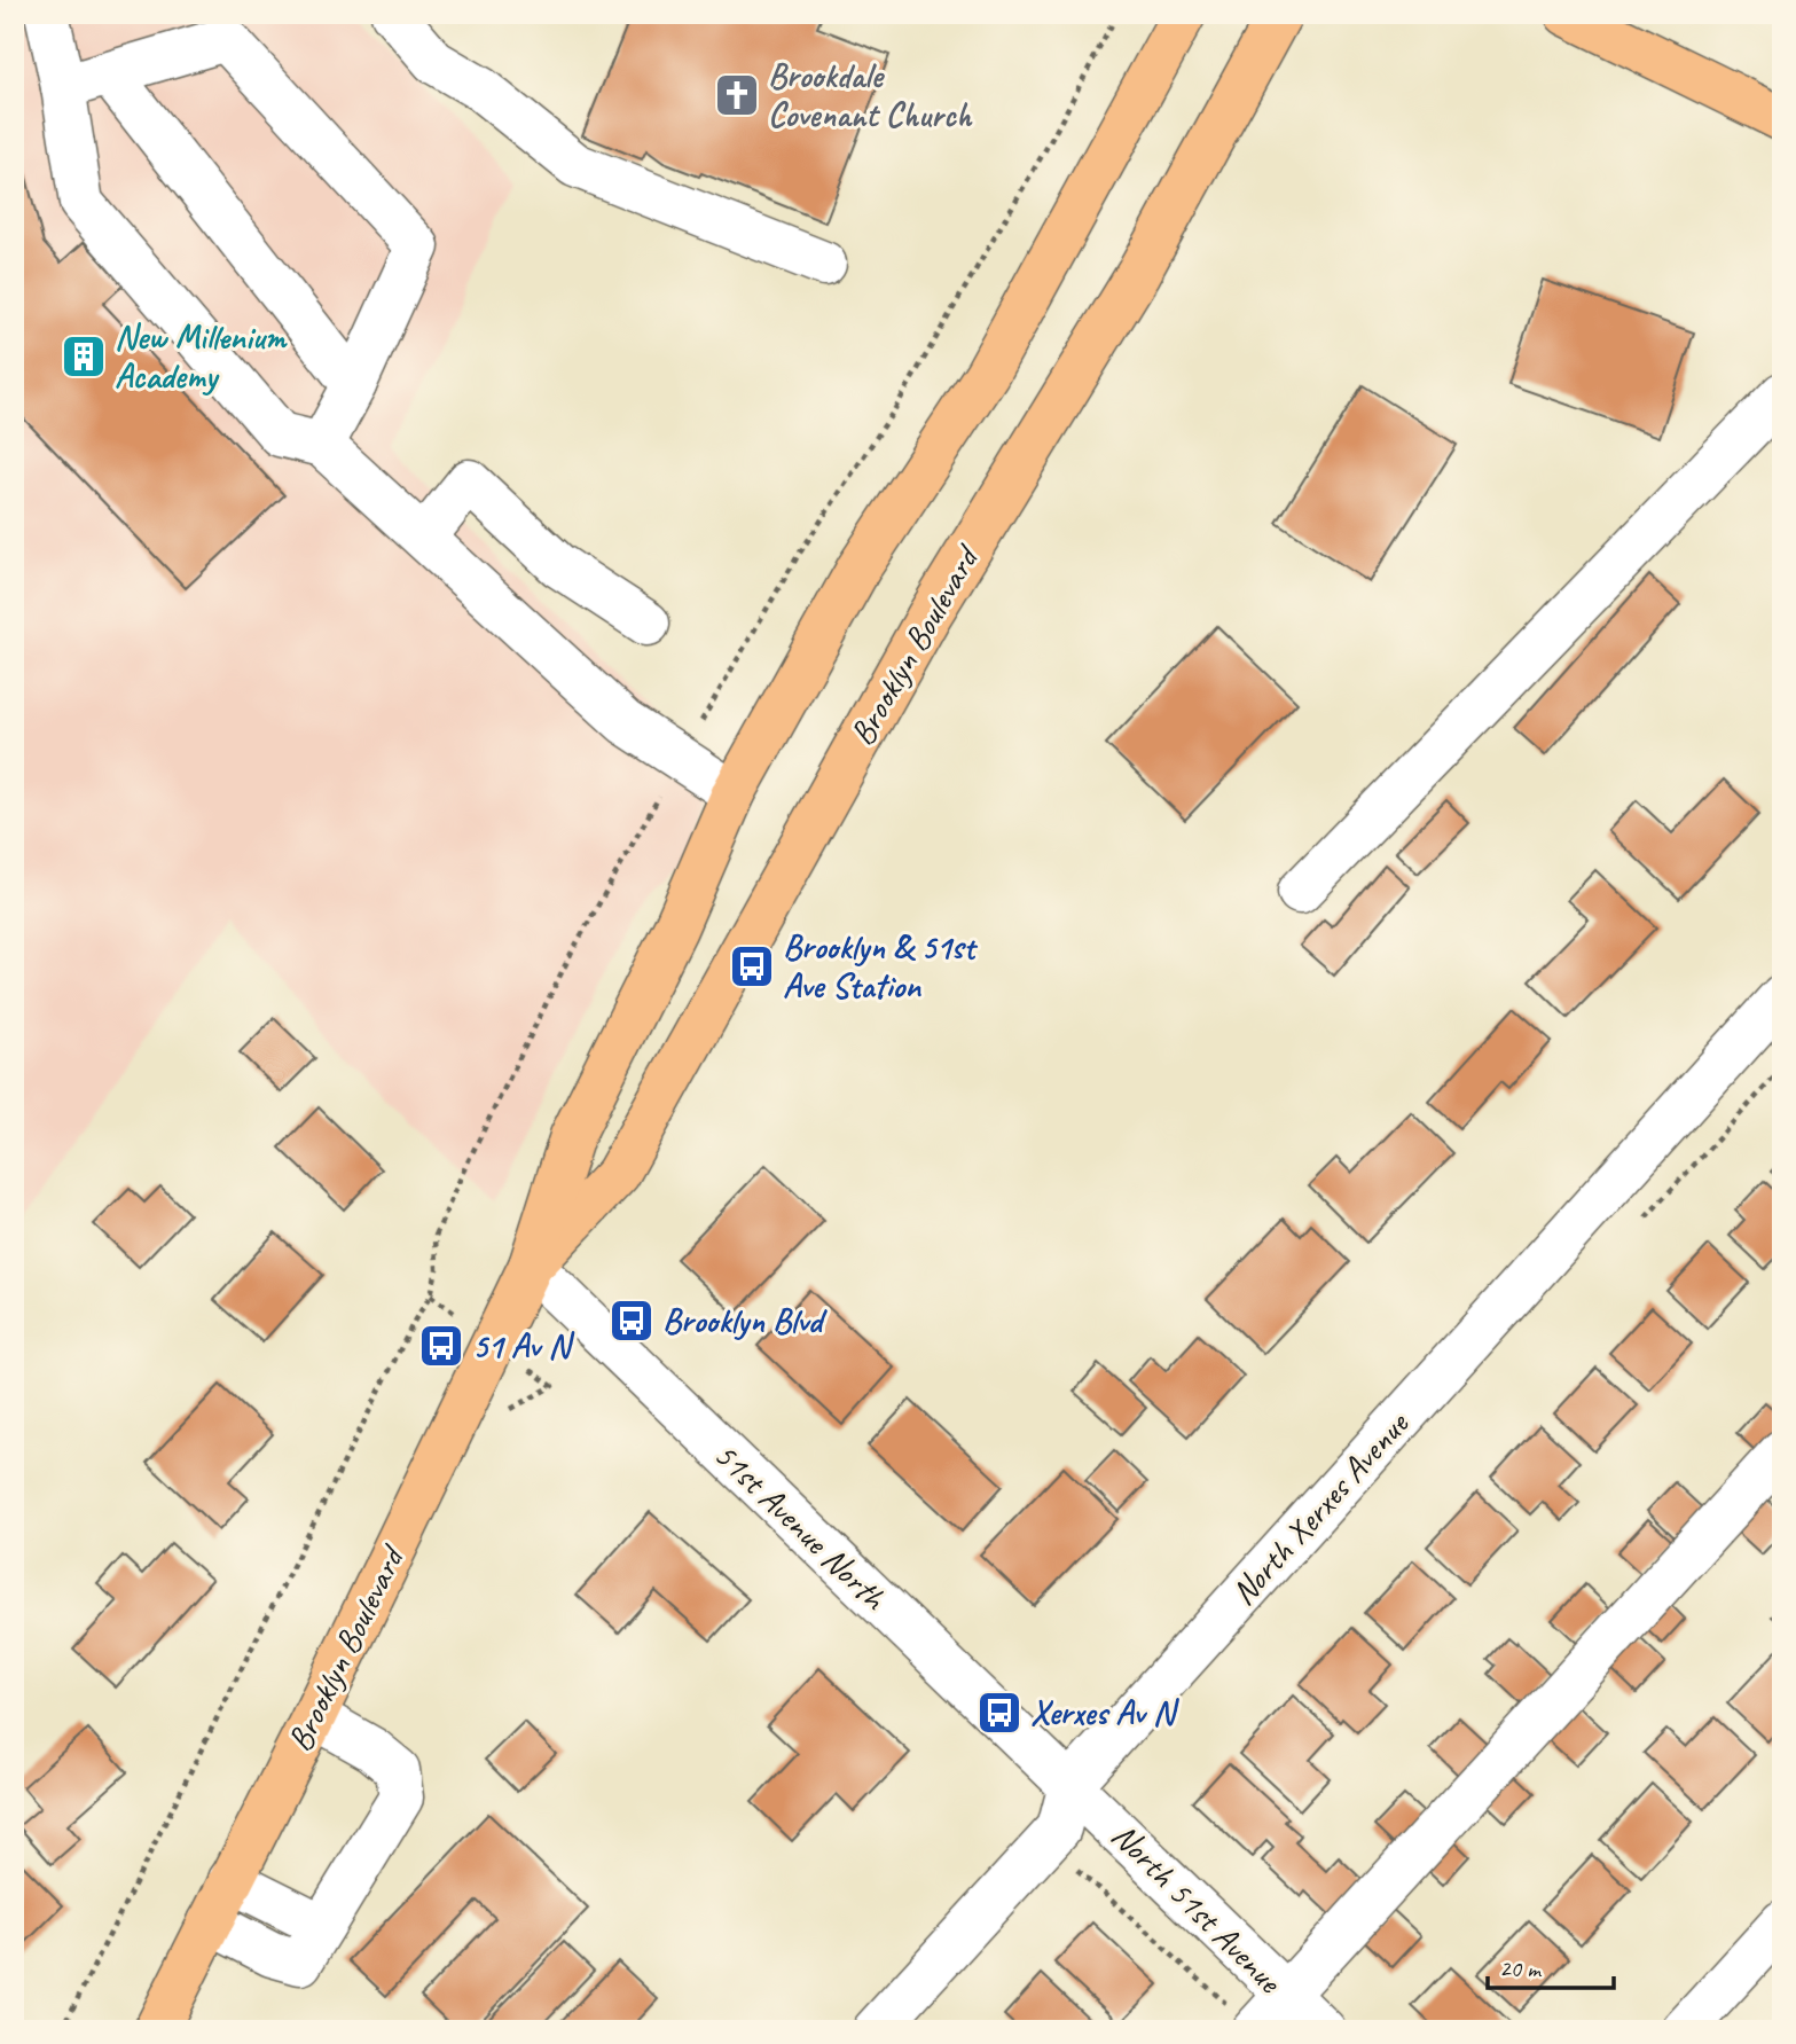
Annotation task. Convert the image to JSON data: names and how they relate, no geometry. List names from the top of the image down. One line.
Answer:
{"streets":{"main road":["Brooklyn Boulevard"],"street":["North Xerxes Avenue","51st Avenue North","North 51st Avenue"]},"crossings":[["Brooklyn Boulevard","51st Avenue North"],["North Xerxes Avenue","51st Avenue North"],["North Xerxes Avenue","North 51st Avenue"],["51st Avenue North","North 51st Avenue"]],"places":{"church":["Brookdale Covenant Church"],"building":["New Millenium Academy"],"bus stop":["Brooklyn & 51st Ave Station","Brooklyn Blvd","51 Av N","Xerxes Av N"]},"scale_bar":"20 m"}
